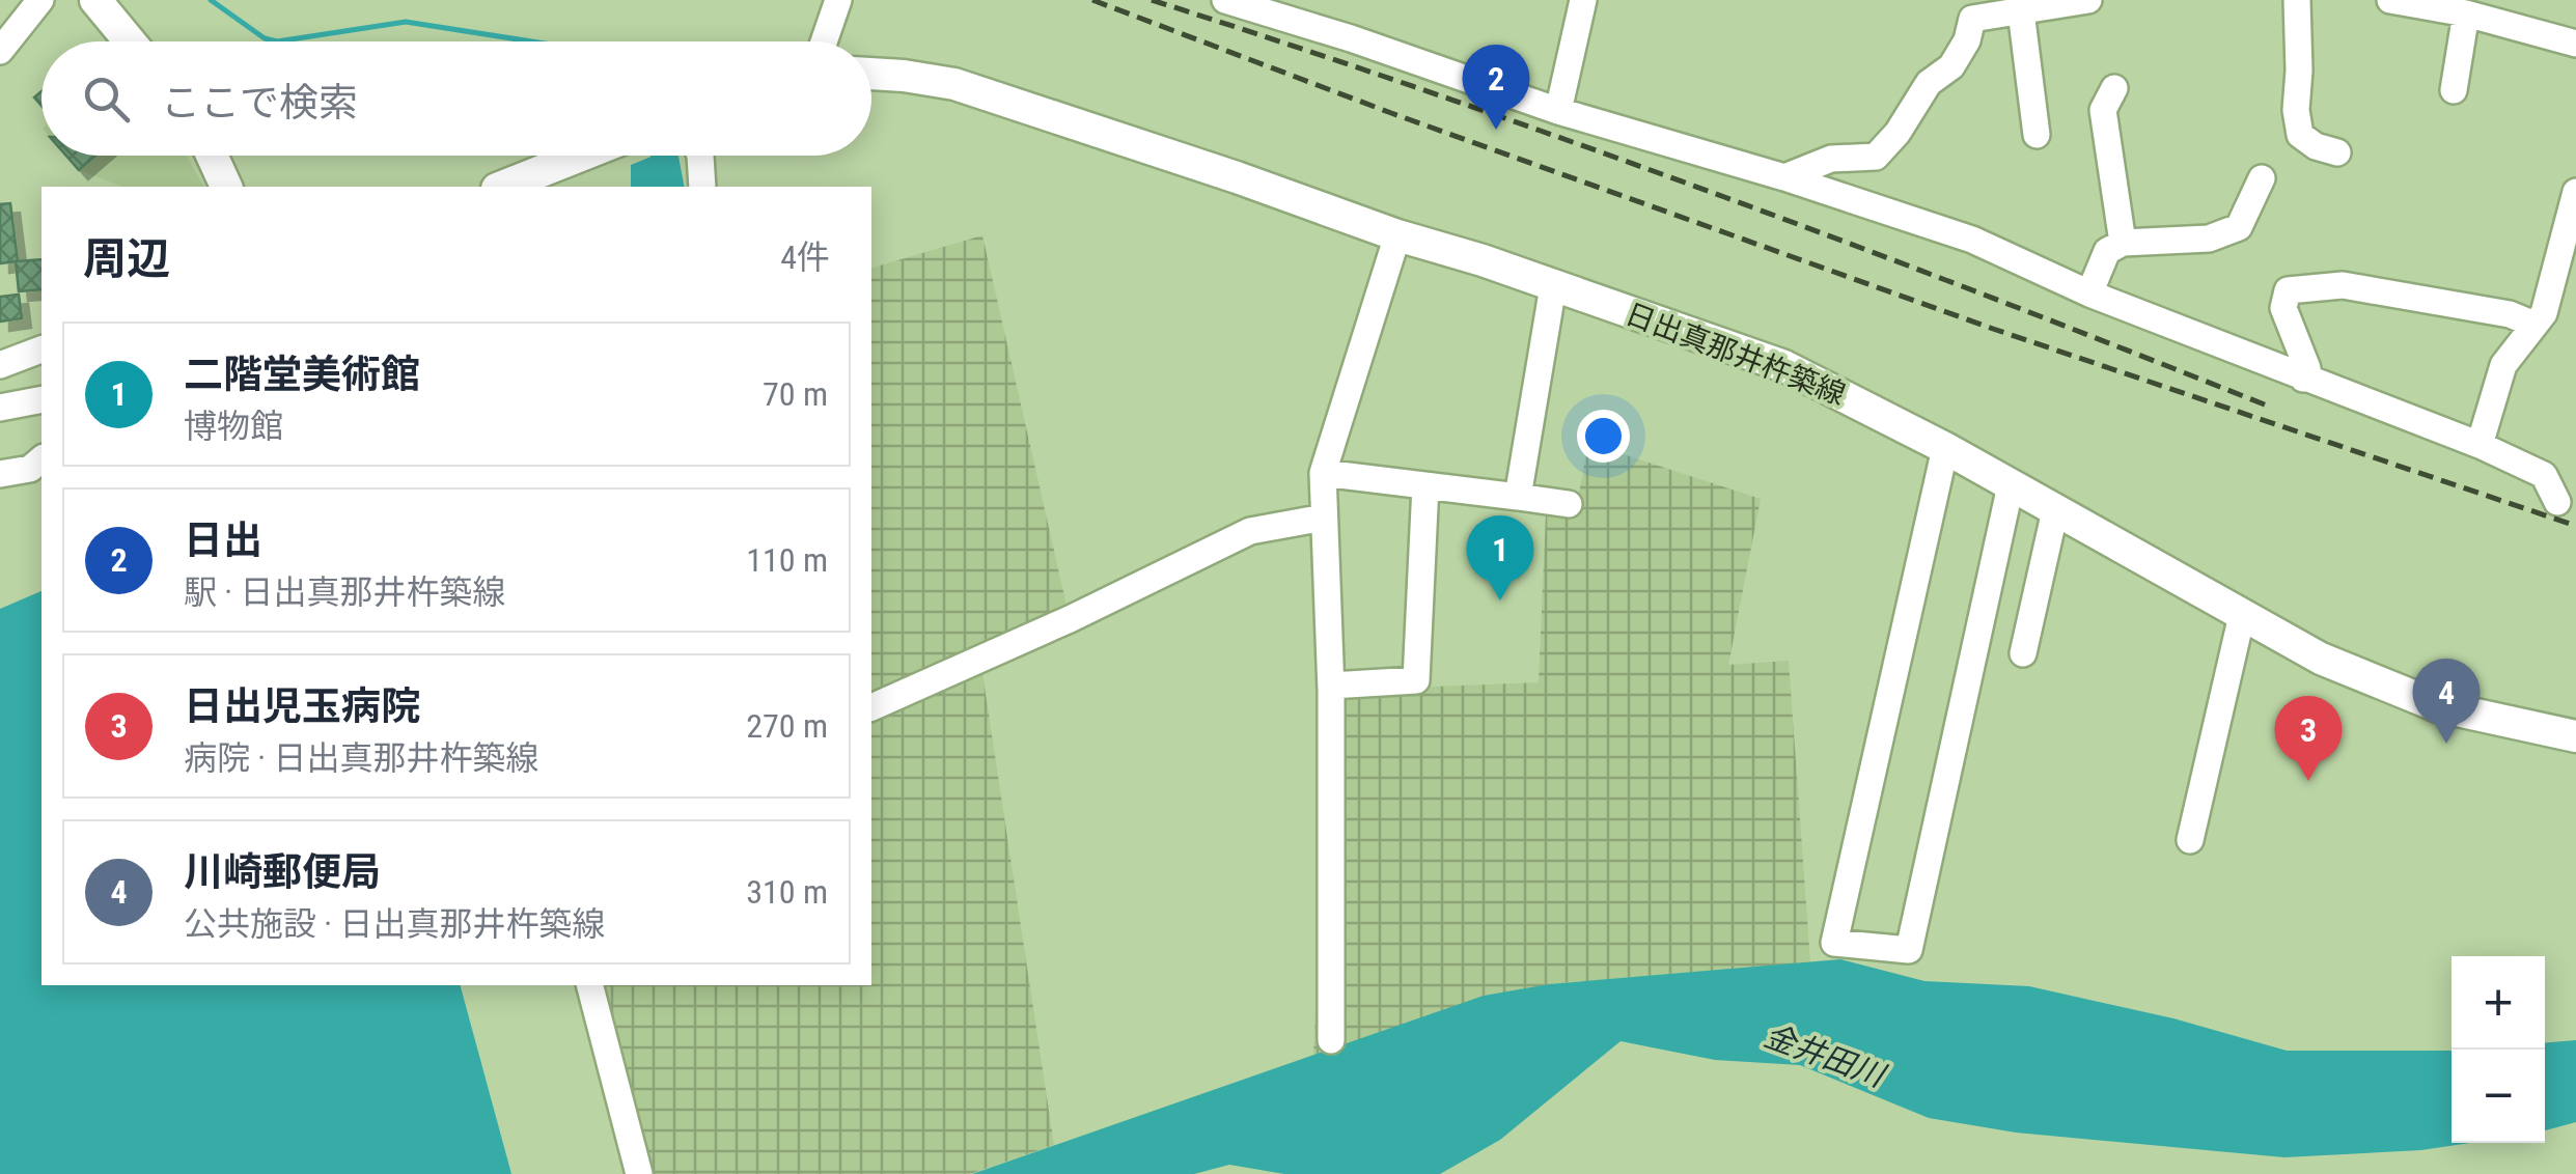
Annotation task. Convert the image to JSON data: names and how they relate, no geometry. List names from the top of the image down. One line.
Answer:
{"streets":{"main road":["日出真那井杵築線"]},"water":["金井田川"],"page":{"search":"ここで検索","pins":["2","1","4","3"],"heading":["周辺","4件"],"list":[{"mark":"1","name":"二階堂美術館","note":"博物館","value":"70 m"},{"mark":"2","name":"日出","note":"駅 · 日出真那井杵築線","value":"110 m"},{"mark":"3","name":"日出児玉病院","note":"病院 · 日出真那井杵築線","value":"270 m"},{"mark":"4","name":"川崎郵便局","note":"公共施設 · 日出真那井杵築線","value":"310 m"}],"map_buttons":["+","−"]}}
